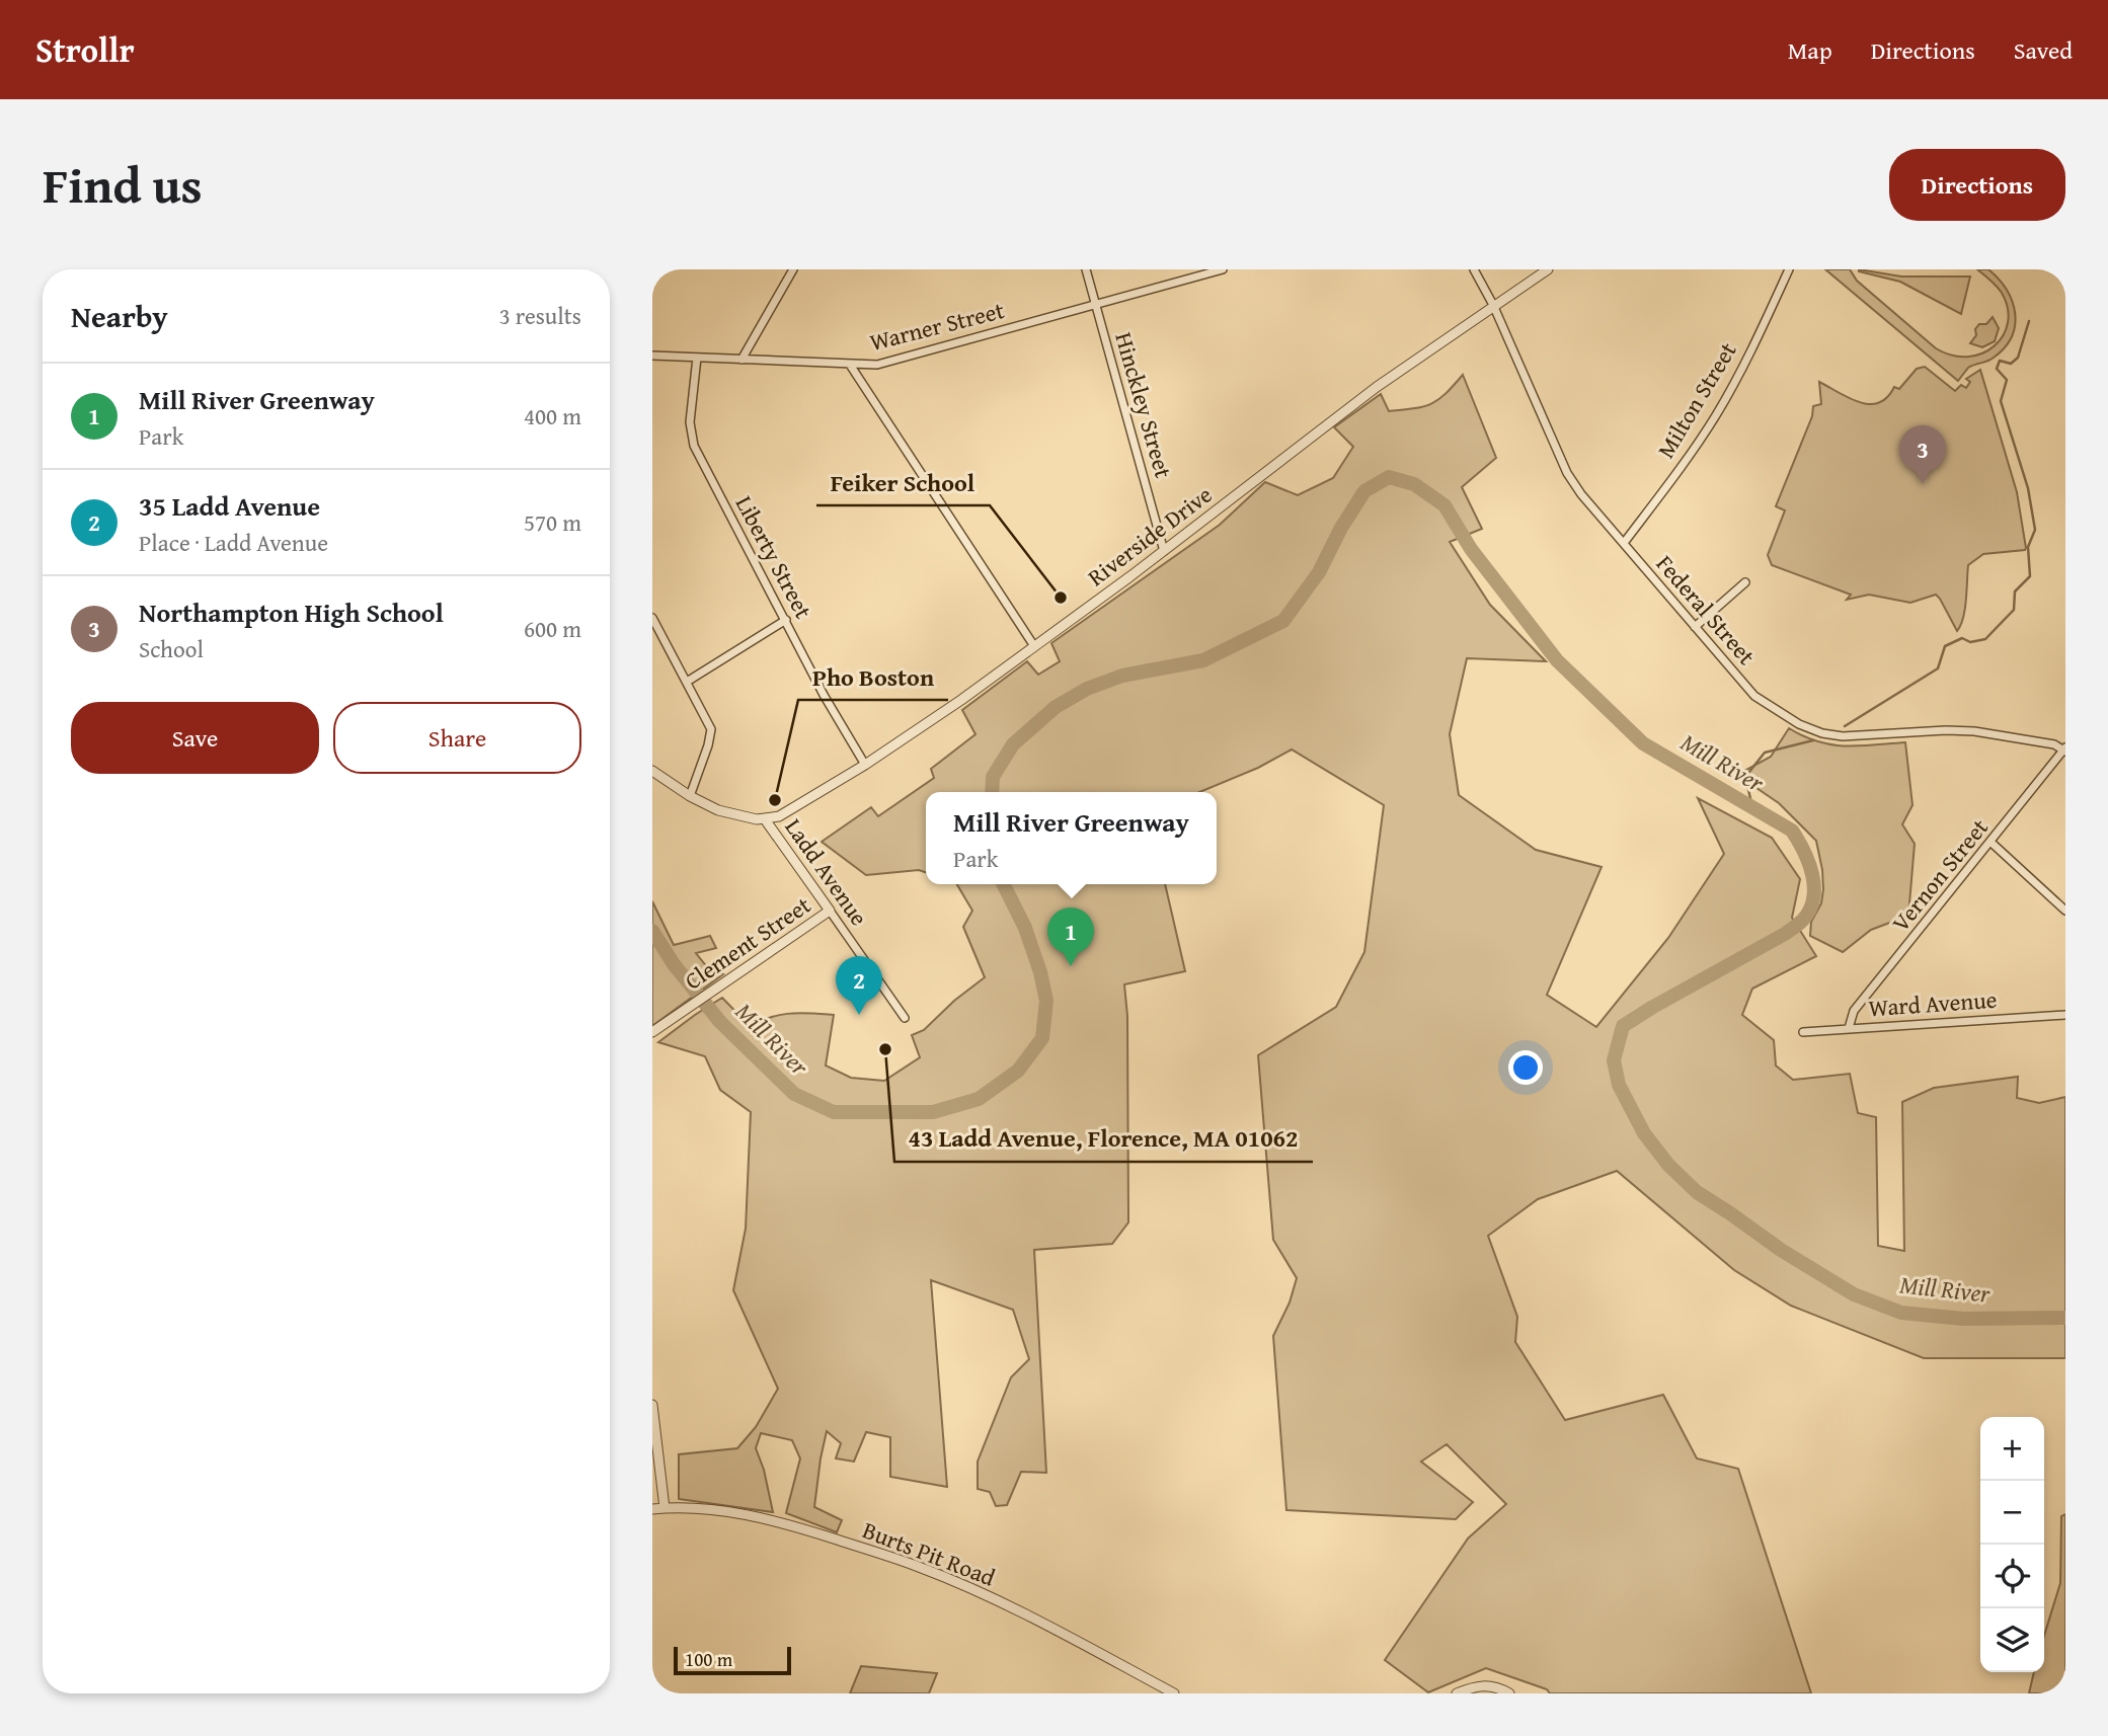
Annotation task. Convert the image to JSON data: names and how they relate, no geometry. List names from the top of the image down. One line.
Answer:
{"streets":{"street":["Warner Street","Milton Street","Hinckley Street","Riverside Drive","Liberty Street","Federal Street","Ladd Avenue","Vernon Street","Clement Street","Ward Avenue","Burts Pit Road"]},"crossings":[["Warner Street","Hinckley Street"],["Warner Street","Liberty Street"],["Milton Street","Federal Street"],["Hinckley Street","Riverside Drive"],["Riverside Drive","Liberty Street"],["Riverside Drive","Federal Street"],["Riverside Drive","Ladd Avenue"],["Federal Street","Vernon Street"],["Ladd Avenue","Clement Street"],["Vernon Street","Ward Avenue"]],"water":["Mill River"],"places":["Feiker School","Pho Boston","43 Ladd Avenue, Florence, MA 01062"],"scale_bar":"100 m","page":{"header":"Strollr","nav":["Map","Directions","Saved"],"title":"Find us","buttons":["Directions",["Save","Share"]],"heading":["Nearby","3 results"],"list":[{"mark":"1","name":"Mill River Greenway","note":"Park","value":"400 m"},{"mark":"2","name":"35 Ladd Avenue","note":"Place · Ladd Avenue","value":"570 m"},{"mark":"3","name":"Northampton High School","note":"School","value":"600 m"}],"pins":["3","1","2"],"popup":["Mill River Greenway","Park"],"map_buttons":["+","−"],"scale":"100 m"}}
